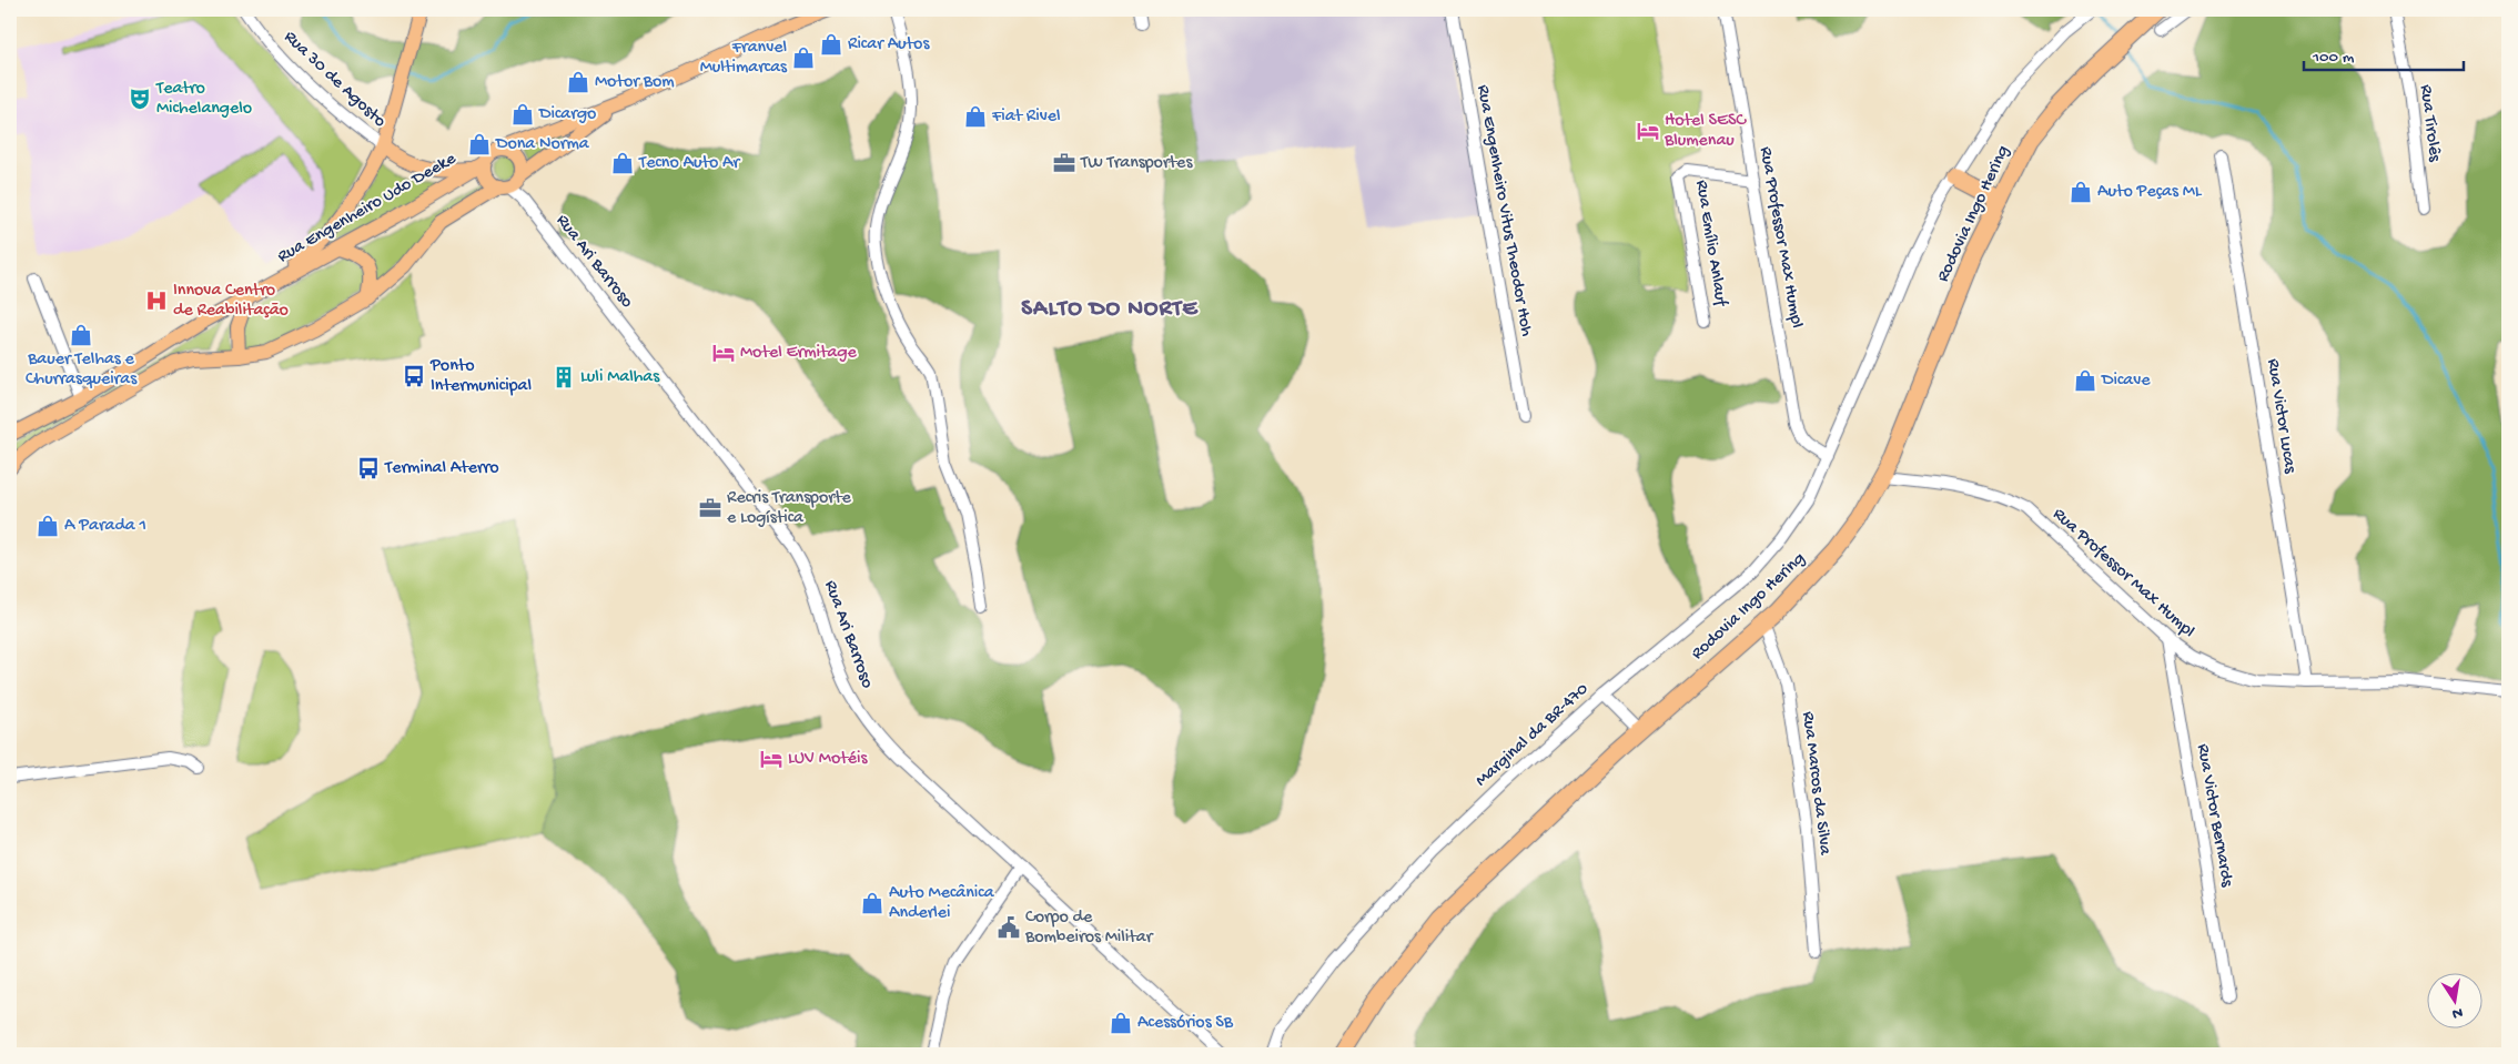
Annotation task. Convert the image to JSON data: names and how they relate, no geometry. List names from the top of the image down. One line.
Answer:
{"streets":{"highway":["Rodovia Ingo Hering"],"main road":["Rua Engenheiro Udo Deeke"],"street":["Rua 30 de Agosto","Rua Tirolês","Rua Engenheiro Vitus Theodor Hoh","Rua Professor Max Humpl","Rua Emílio Anlauf","Rua Ari Barroso","Rua Victor Lucas","Marginal da BR-470","Rua Marcos da Silva","Rua Victor Bernards"]},"crossings":[["Rua Engenheiro Udo Deeke","Rua Ari Barroso"],["Rodovia Ingo Hering","Rua Professor Max Humpl"],["Rodovia Ingo Hering","Rua Marcos da Silva"],["Rua Professor Max Humpl","Rua Emílio Anlauf"],["Rua Professor Max Humpl","Rua Victor Lucas"],["Rua Professor Max Humpl","Marginal da BR-470"],["Rua Professor Max Humpl","Rua Victor Bernards"]],"districts":["SALTO DO NORTE"],"places":{"shop":["Ricar Autos","Franvel Multimarcas","Motor Bom","Dicargo","Fiat Rivel","Dona Norma","Tecno Auto Ar","Auto Peças ML","Bauer Telhas e Churrasqueiras","Dicave","A Parada 1","Auto Mecânica Anderlei","Acessórios SB"],"theatre":["Teatro Michelangelo"],"hotel":["Hotel SESC Blumenau","Motel Ermitage","LUV Motéis"],"office":["TW Transportes","Recris Transporte e Logística"],"hospital":["Innova Centro de Reabilitação"],"bus stop":["Ponto Intermunicipal","Terminal Aterro"],"building":["Luli Malhas"],"public building":["Corpo de Bombeiros Militar"]},"scale_bar":"100 m","north":"bottom"}
